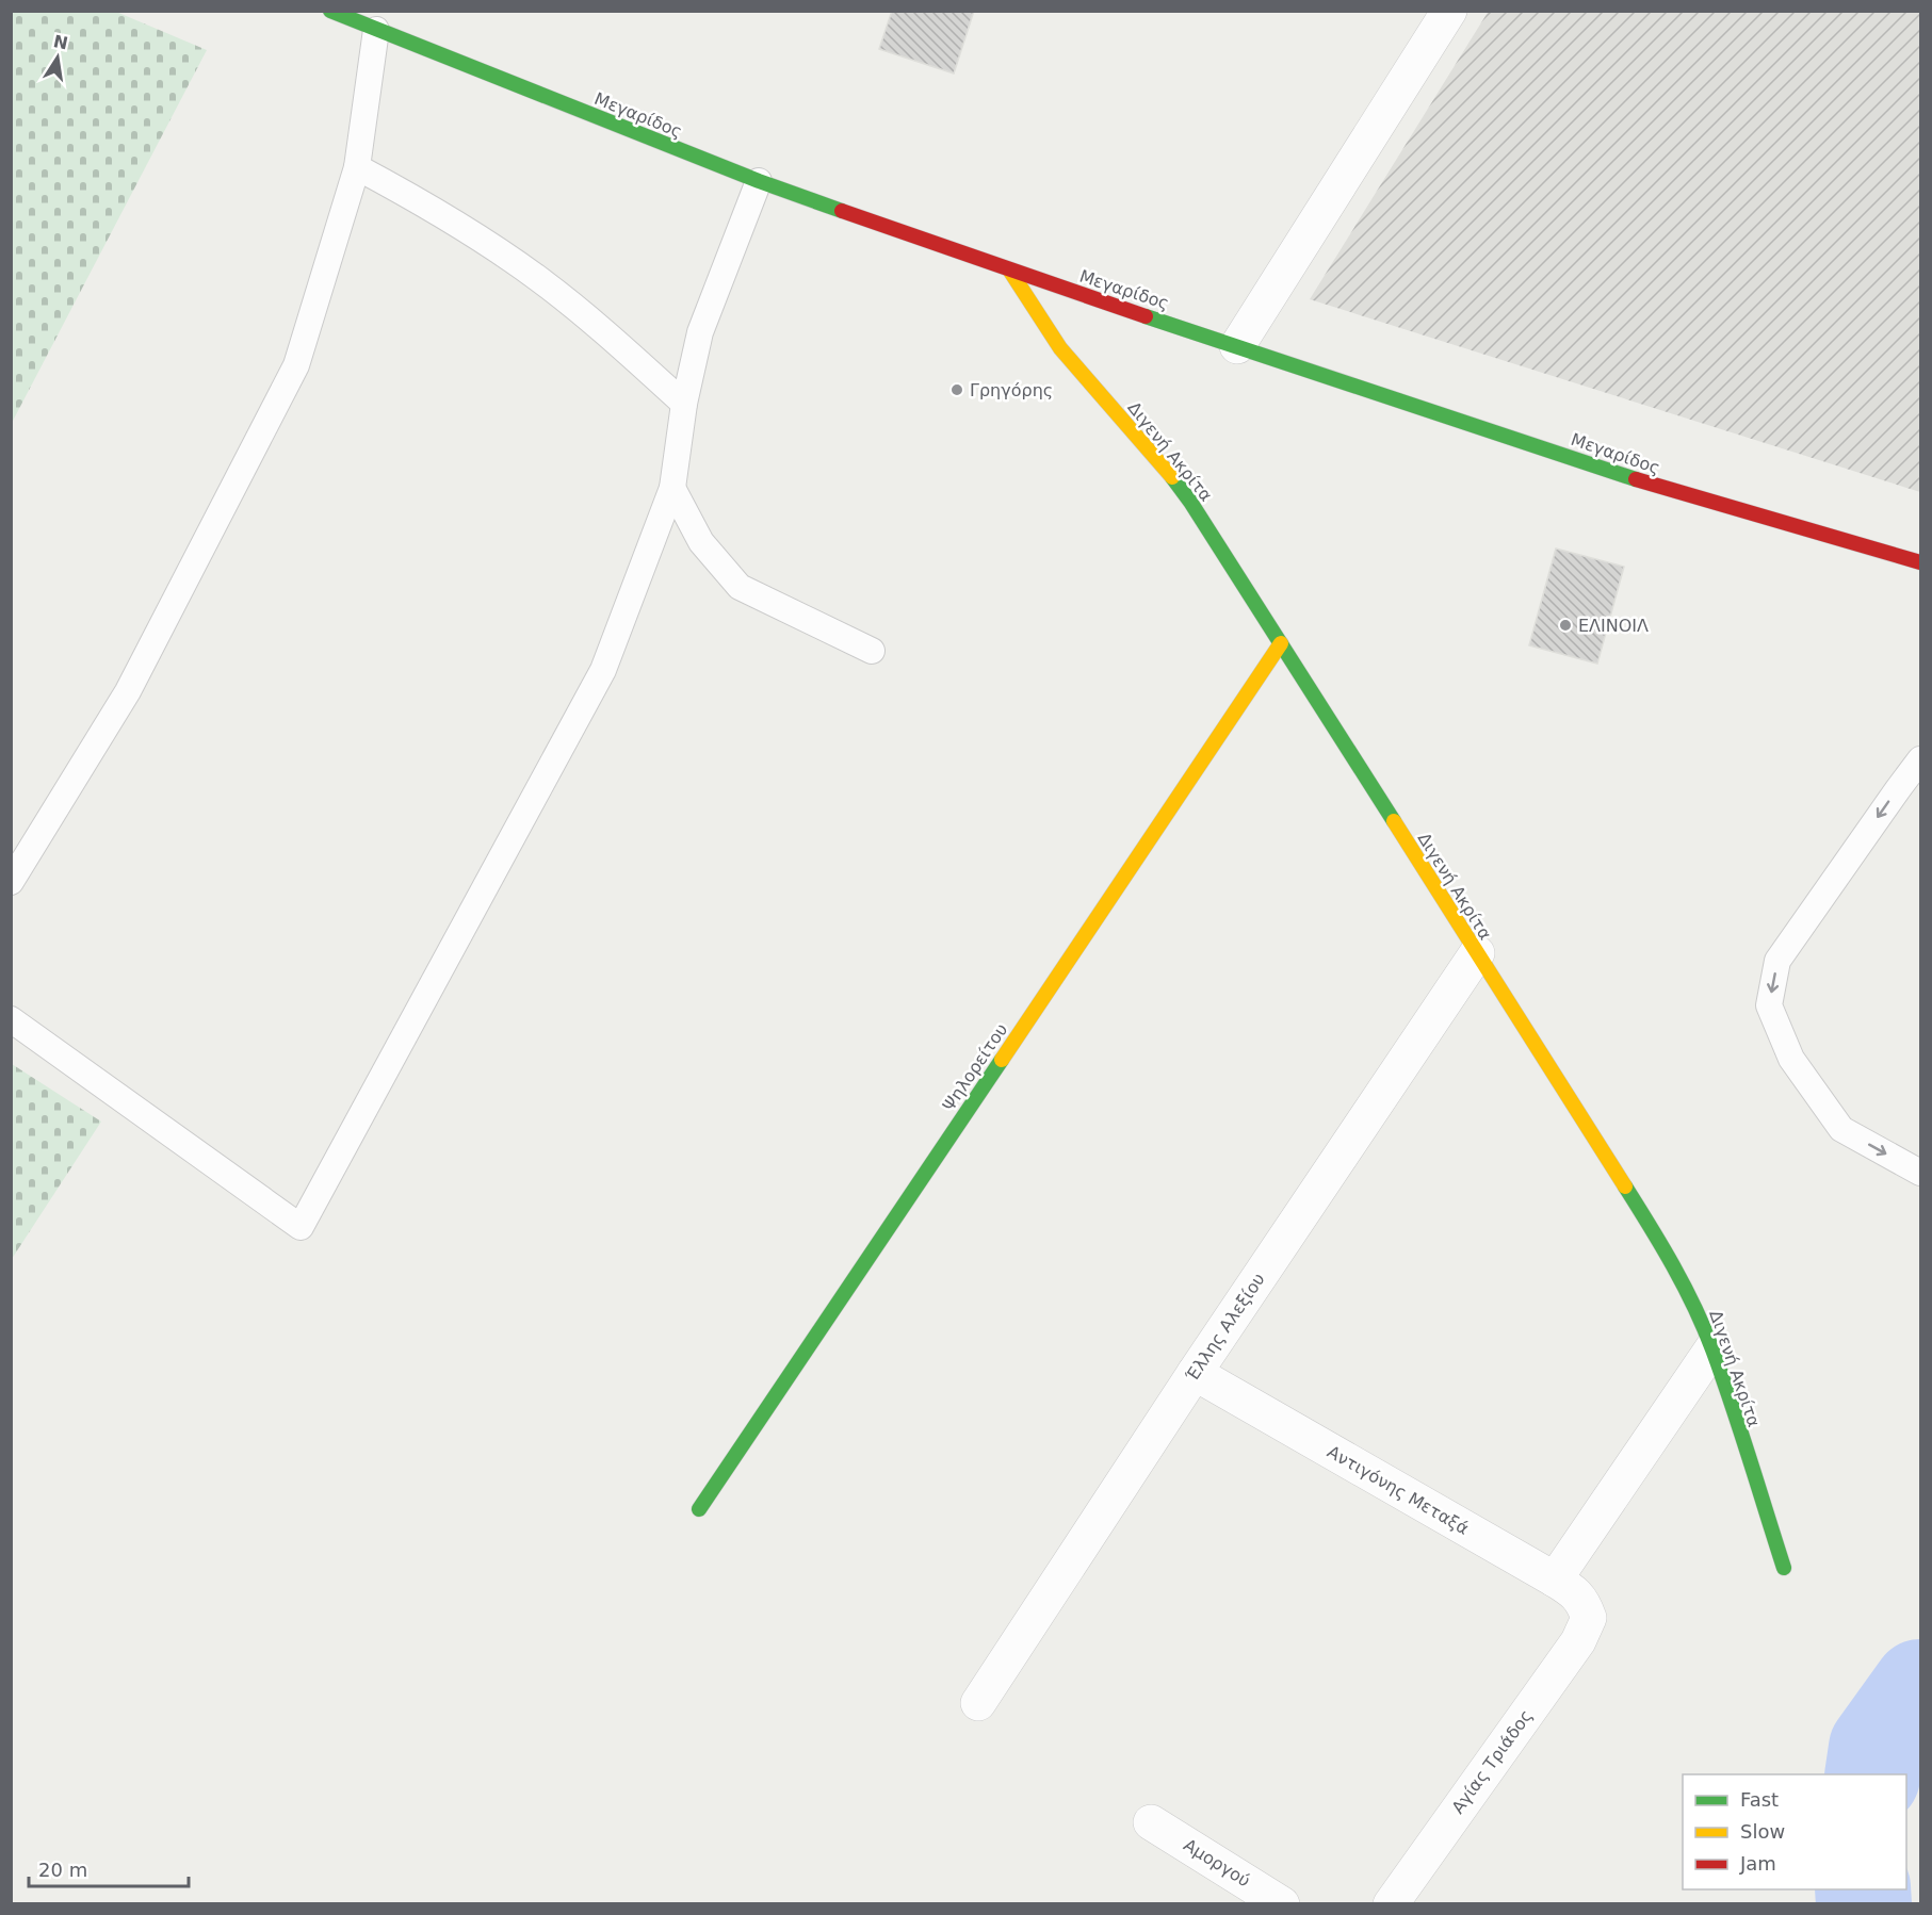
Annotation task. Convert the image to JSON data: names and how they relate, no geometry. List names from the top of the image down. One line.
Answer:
{"streets":{"street":["Μεγαρίδος","Διγενή Ακρίτα","Ψηλορείτου","Έλλης Αλεξίου","Αντιγόνης Μεταξά","Αγίας Τριάδος","Αμοργού"]},"crossings":[["Μεγαρίδος","Διγενή Ακρίτα"],["Διγενή Ακρίτα","Ψηλορείτου"],["Διγενή Ακρίτα","Έλλης Αλεξίου"],["Έλλης Αλεξίου","Αντιγόνης Μεταξά"],["Αντιγόνης Μεταξά","Αγίας Τριάδος"]],"places":["Γρηγόρης","ΕΛΙΝΟΙΛ"],"legend":["Fast","Slow","Jam"],"scale_bar":"20 m","north":"top"}
